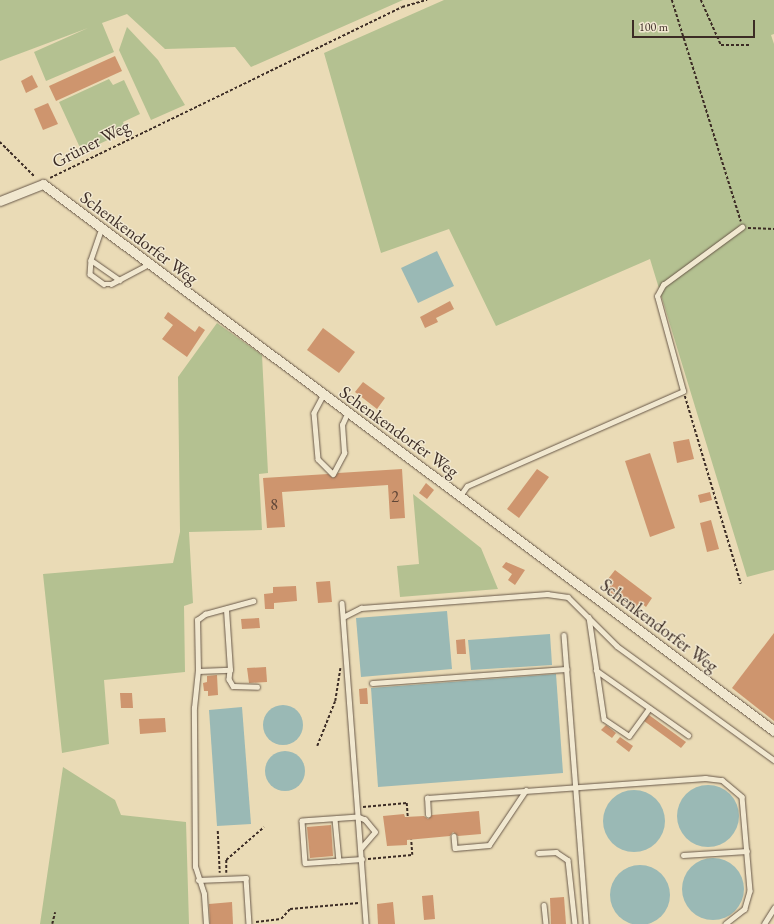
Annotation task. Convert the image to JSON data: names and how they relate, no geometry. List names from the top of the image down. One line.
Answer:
{"streets":{"street":["Schenkendorfer Weg"],"path":["Grüner Weg"]},"crossings":[["Grüner Weg","Schenkendorfer Weg"]],"house_numbers":["2","8"],"scale_bar":"100 m"}
